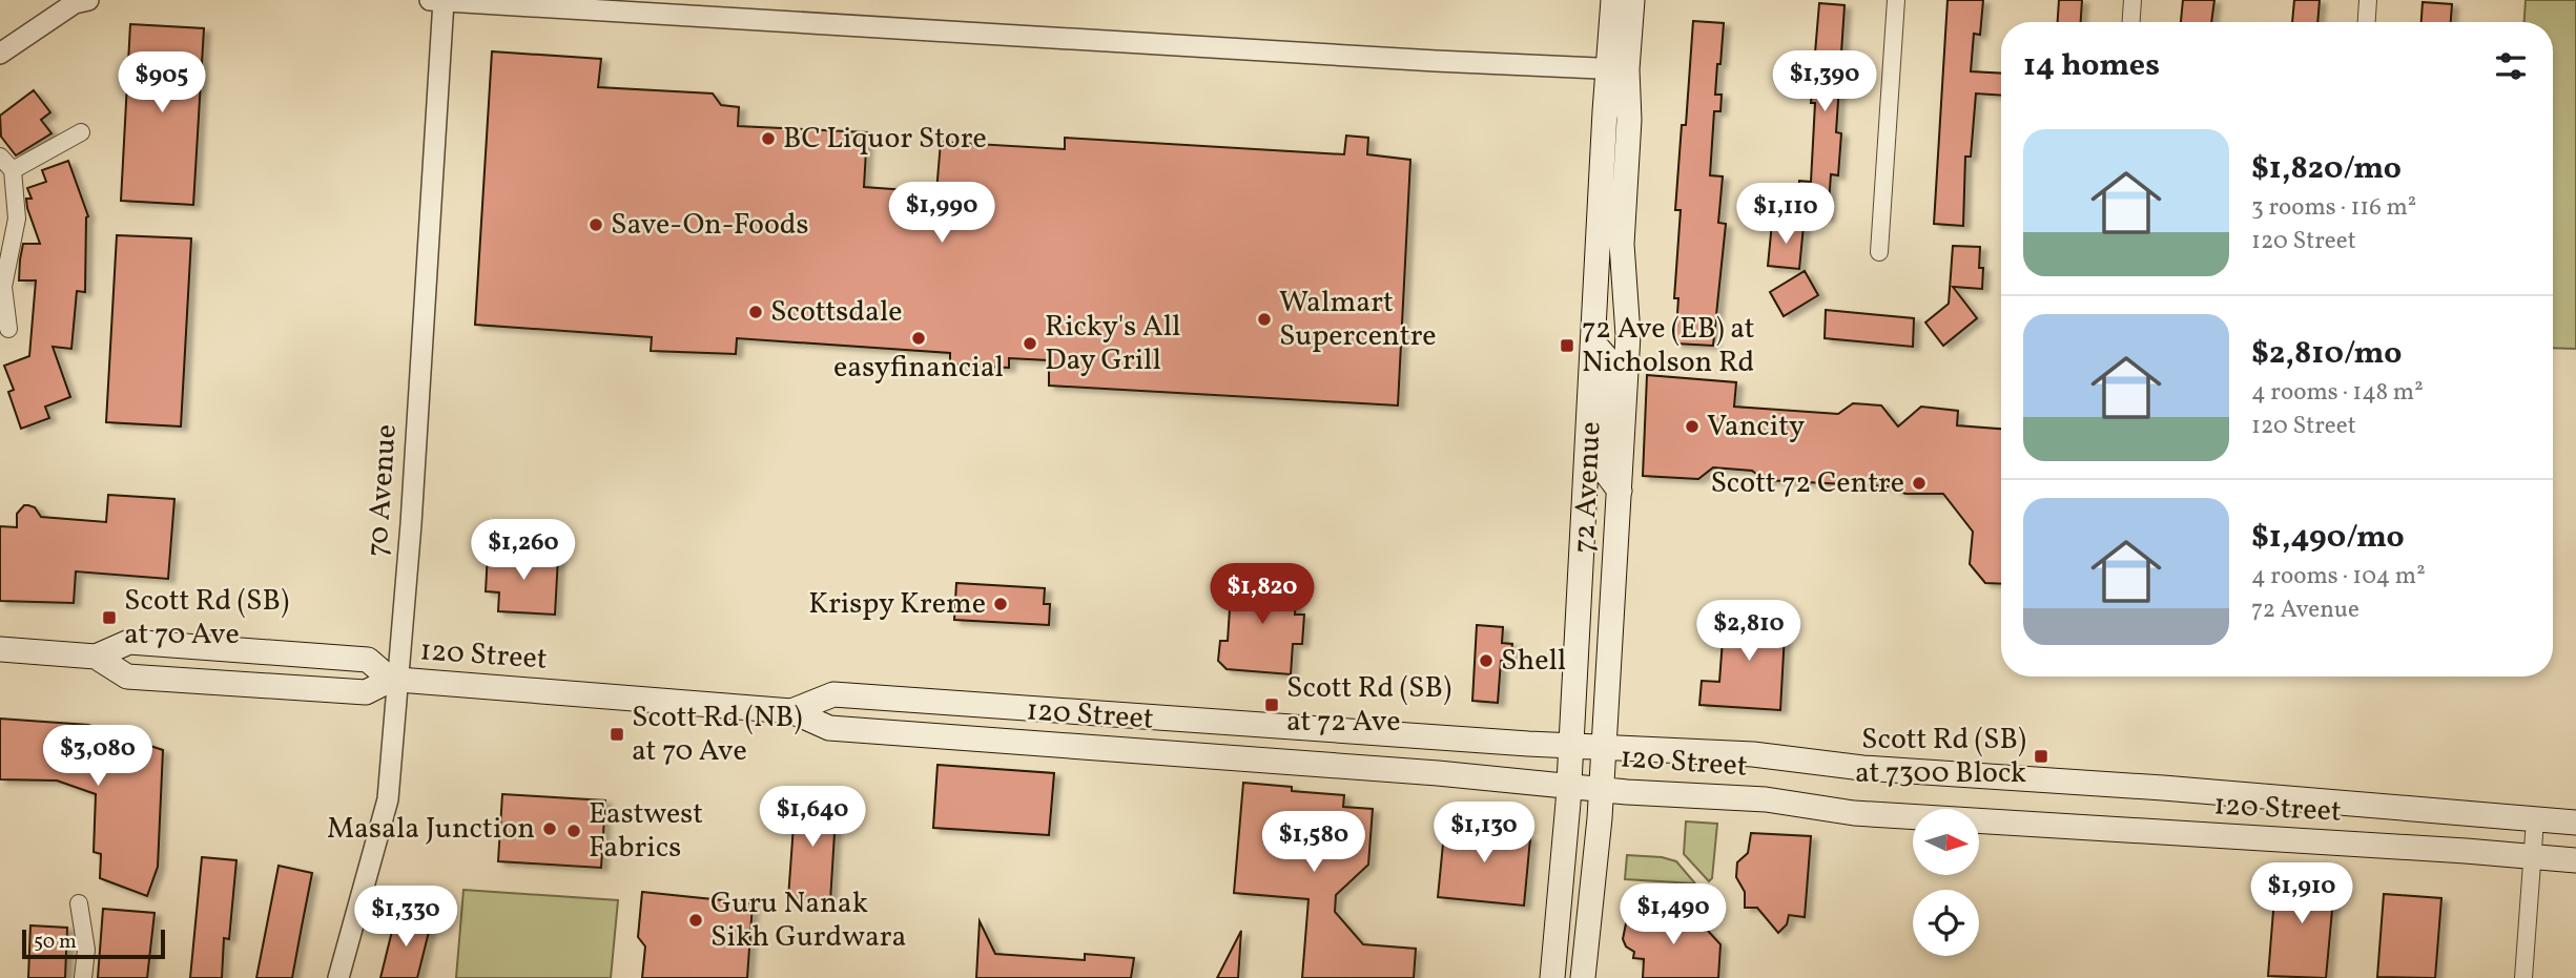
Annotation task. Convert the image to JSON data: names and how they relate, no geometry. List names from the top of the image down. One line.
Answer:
{"streets":{"main road":["72 Avenue","120 Street"],"street":["70 Avenue"]},"crossings":[["72 Avenue","120 Street"],["70 Avenue","120 Street"]],"places":{"other":["BC Liquor Store","Save-On-Foods","Scottsdale","Walmart Supercentre","easyfinancial","Ricky's All Day Grill","Vancity","Scott 72 Centre","Krispy Kreme","Shell","Masala Junction","Eastwest Fabrics","Guru Nanak Sikh Gurdwara"],"transit":["72 Ave (EB) at Nicholson Rd","Scott Rd (SB) at 70 Ave","Scott Rd (SB) at 72 Ave","Scott Rd (NB) at 70 Ave","Scott Rd (SB) at 7300 Block"]},"scale_bar":"50 m","north":"right","page":{"heading":"14 homes","price":["$1,390","$905","$1,990","$1,110","$1,260","$1,820","$2,810","$3,080","$1,640","$1,130","$1,580","$1,910","$1,490","$1,330"],"list":[{"name":"$1,820/mo","note":"3 rooms · 116 m² · 120 Street"},{"name":"$2,810/mo","note":"4 rooms · 148 m² · 120 Street"},{"name":"$1,490/mo","note":"4 rooms · 104 m² · 72 Avenue"}],"scale":"50 m"}}
